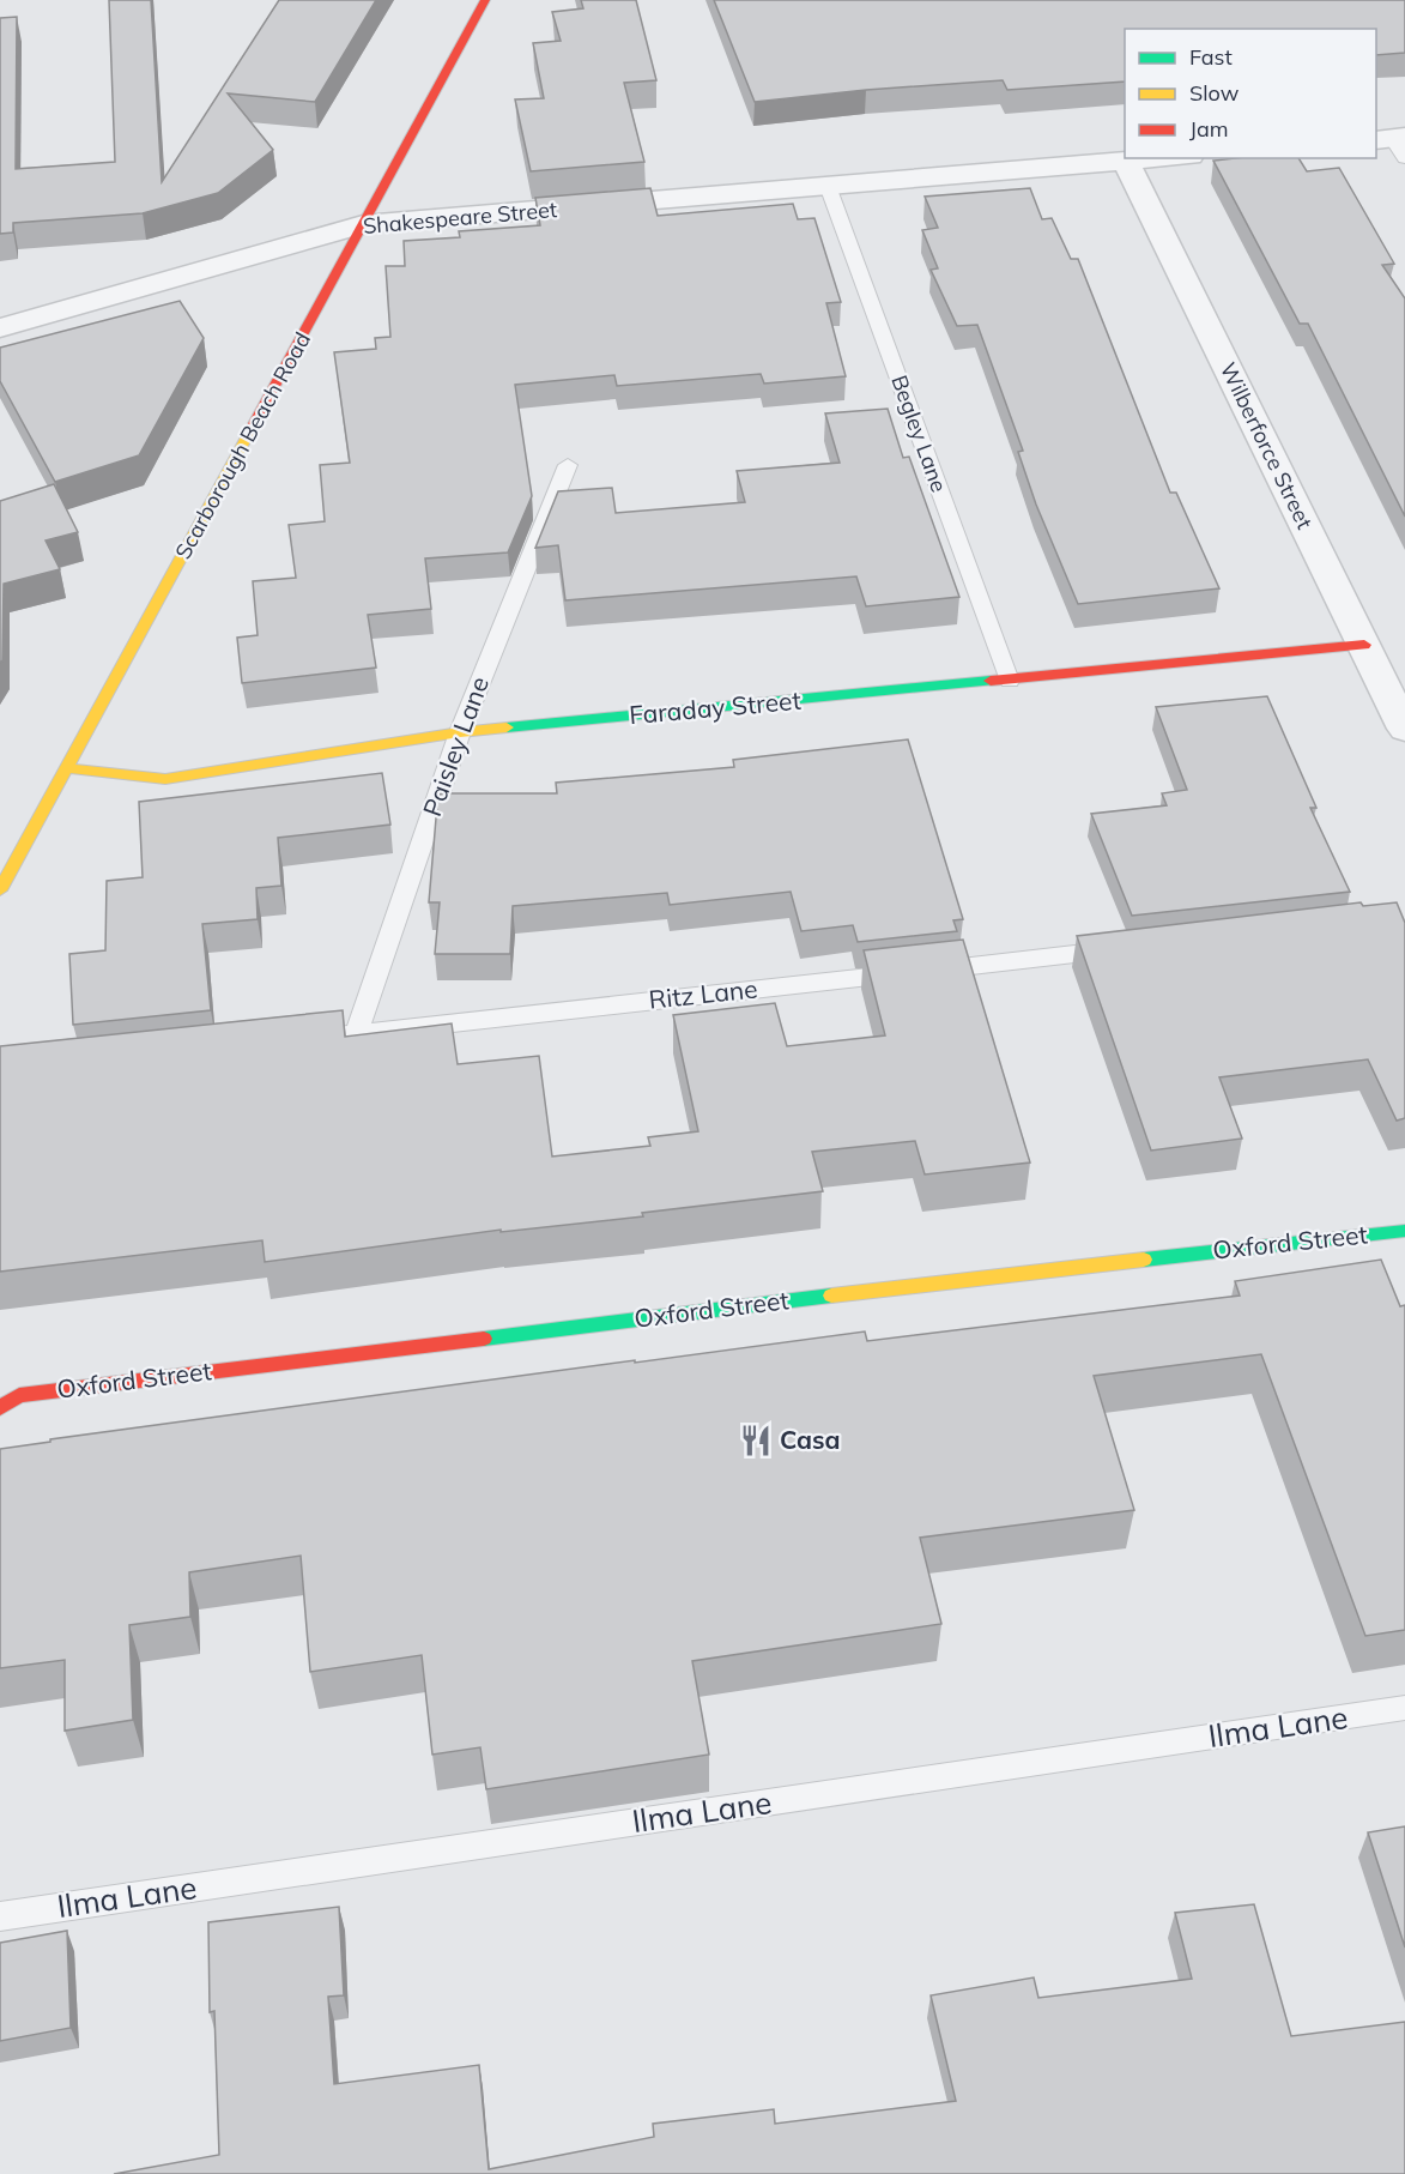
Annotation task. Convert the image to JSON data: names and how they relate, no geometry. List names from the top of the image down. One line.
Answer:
{"streets":{"main road":["Scarborough Beach Road","Faraday Street","Oxford Street"],"street":["Shakespeare Street","Wilberforce Street"],"lane":["Begley Lane","Paisley Lane","Ritz Lane","Ilma Lane"]},"crossings":[["Shakespeare Street","Begley Lane"],["Shakespeare Street","Scarborough Beach Road"],["Shakespeare Street","Wilberforce Street"],["Begley Lane","Faraday Street"],["Scarborough Beach Road","Faraday Street"],["Wilberforce Street","Faraday Street"],["Faraday Street","Paisley Lane"],["Paisley Lane","Ritz Lane"]],"places":{"restaurant":["Casa"]},"legend":["Fast","Slow","Jam"]}
